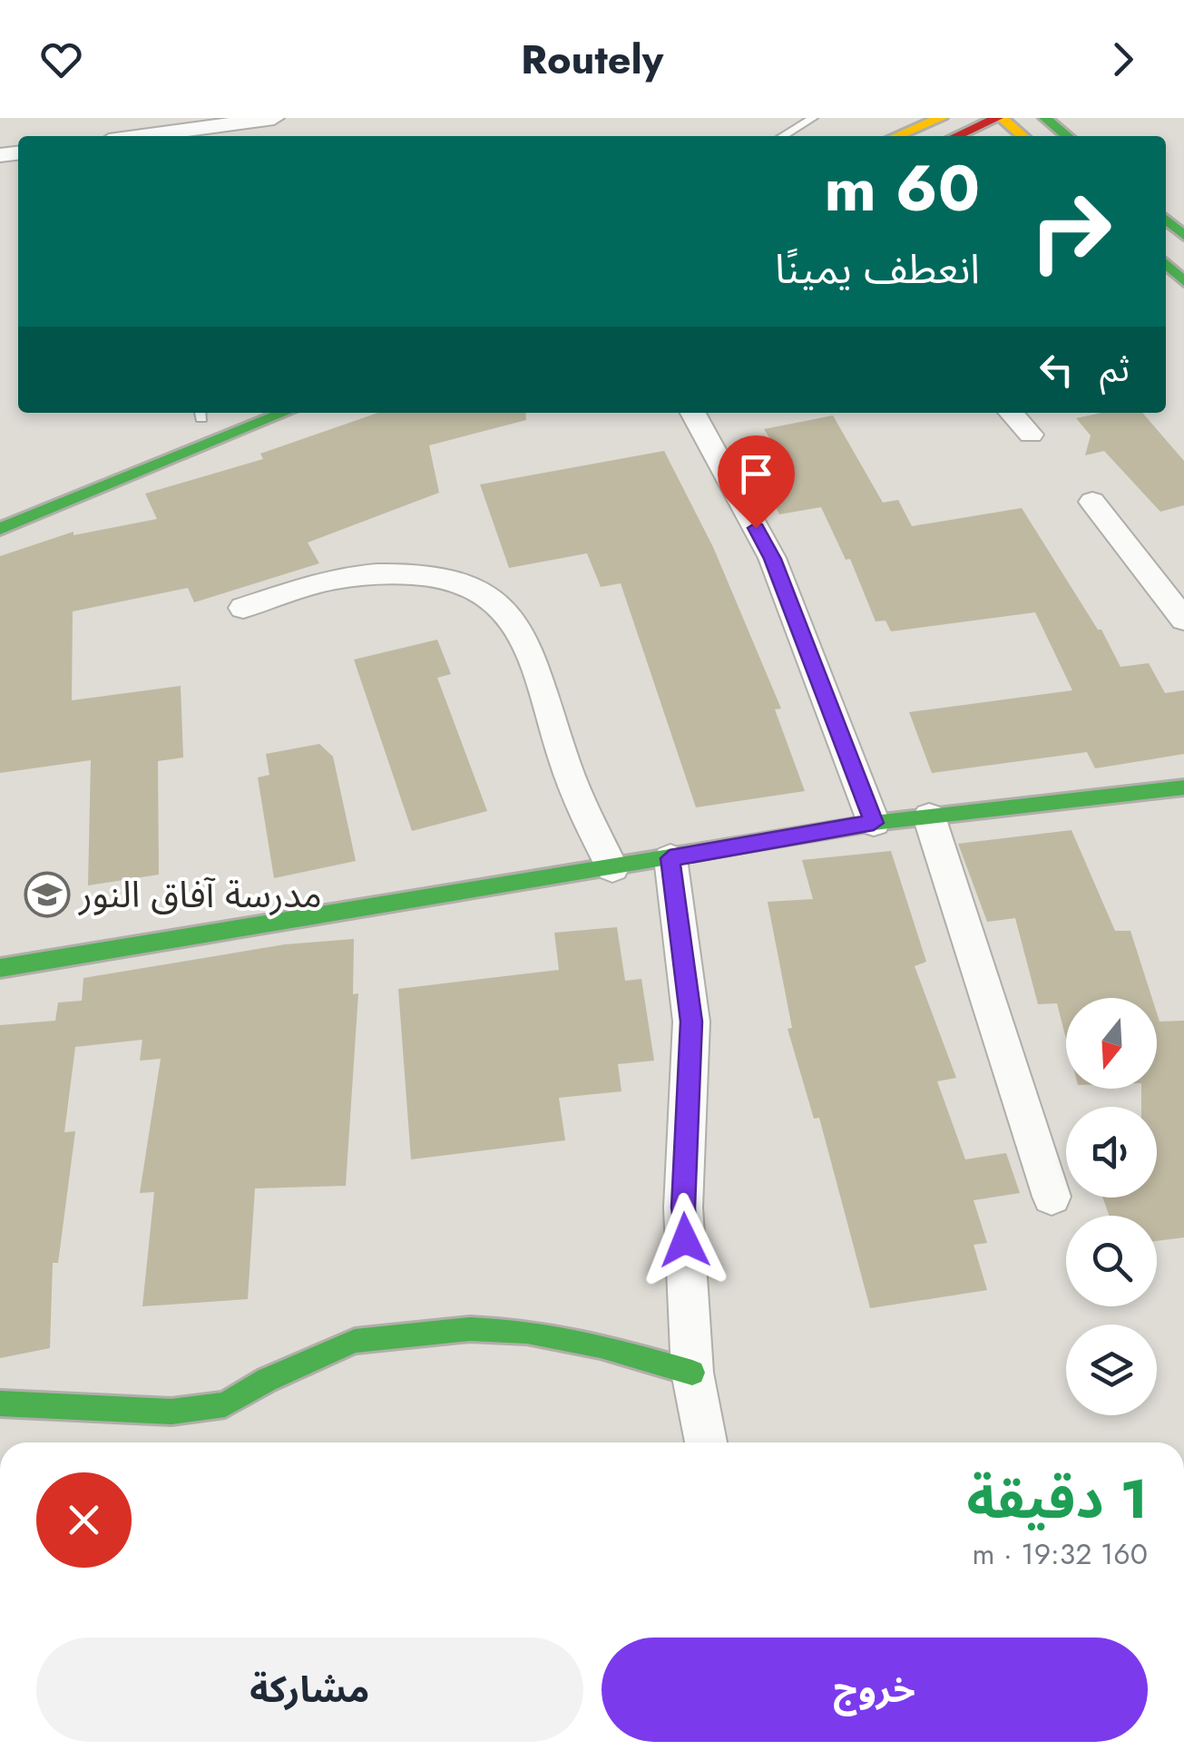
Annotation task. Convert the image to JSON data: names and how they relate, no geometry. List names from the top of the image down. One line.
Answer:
{"places":{"school or university":["مدرسة آفاق النور"]},"north":"bottom","page":{"header":"Routely","turn":["60 m","انعطف يمينًا"],"then":"ثم","heading":["1 دقيقة","160 m · 19:32"],"buttons":["خروج","مشاركة"]}}
